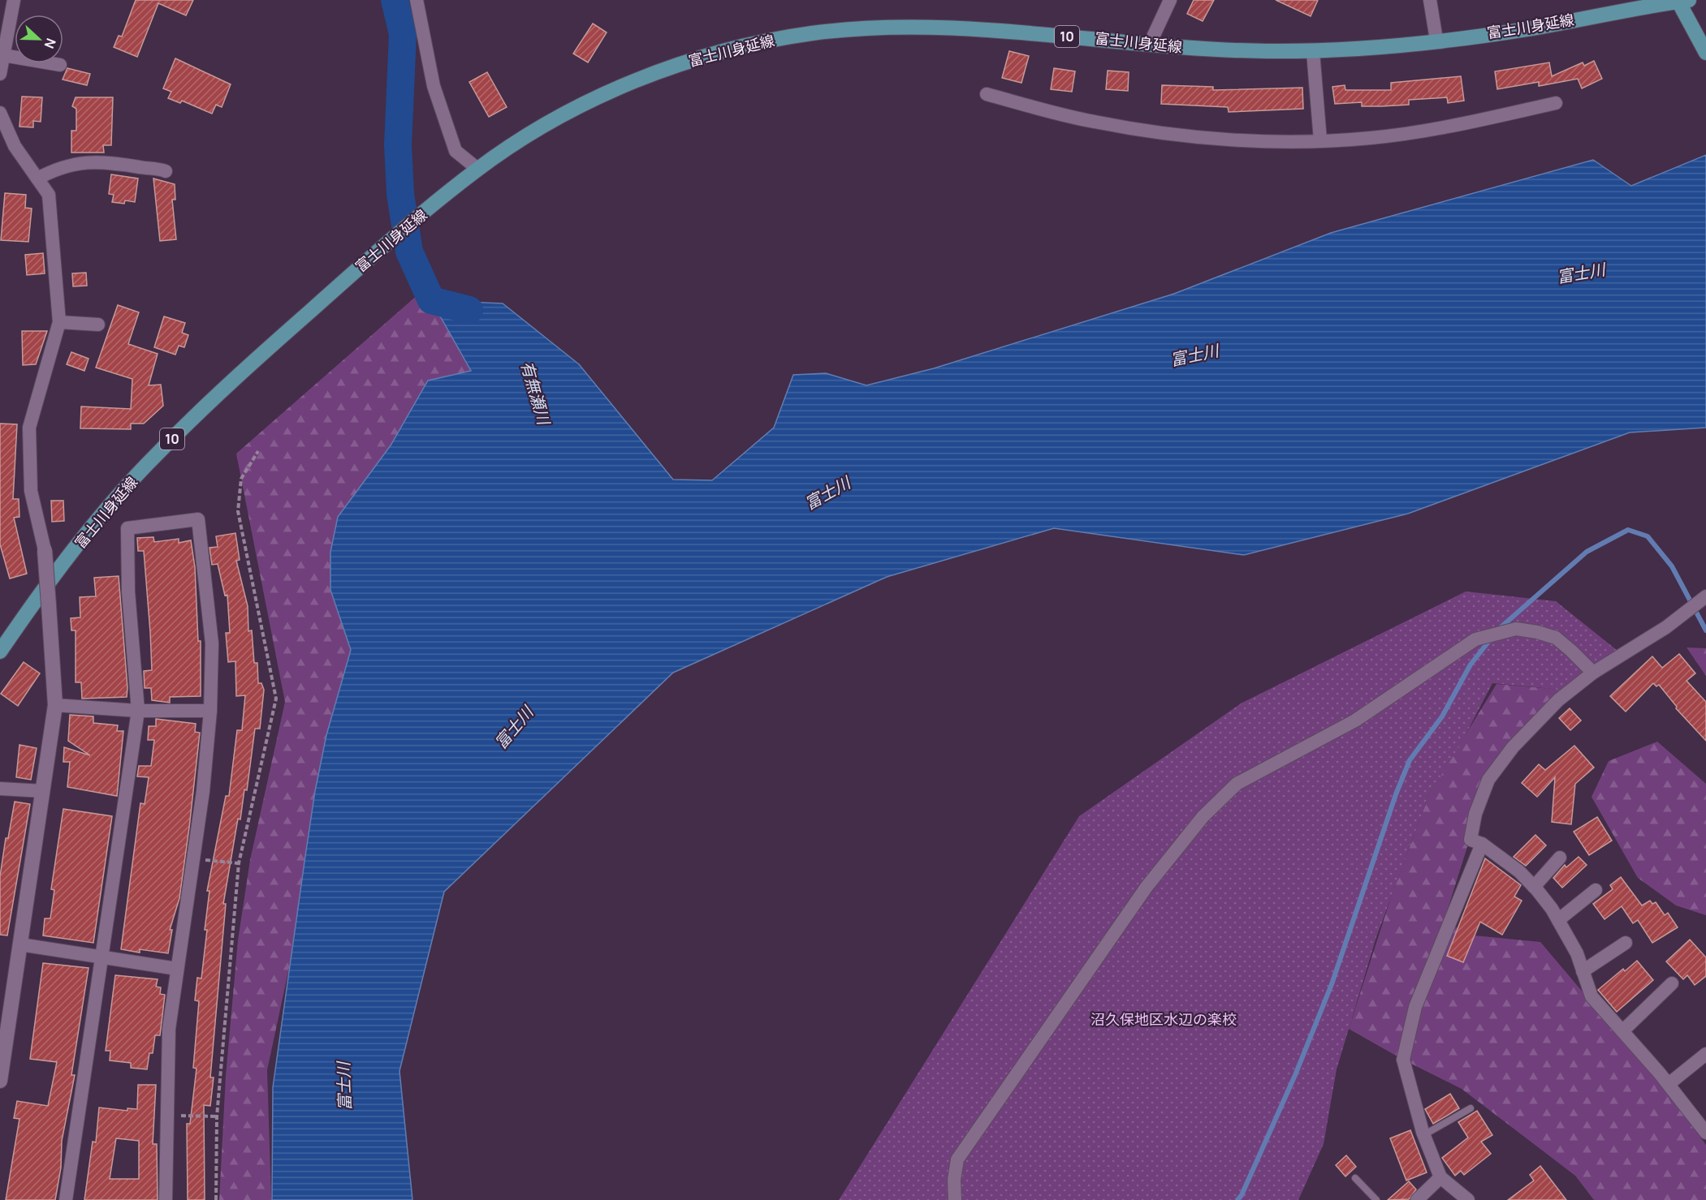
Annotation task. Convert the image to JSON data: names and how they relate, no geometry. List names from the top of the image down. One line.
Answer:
{"streets":{"main road":["富士川身延線","10"]},"water":["富士川","有無瀬川"],"parks":["沼久保地区水辺の楽校"],"north":"right"}
